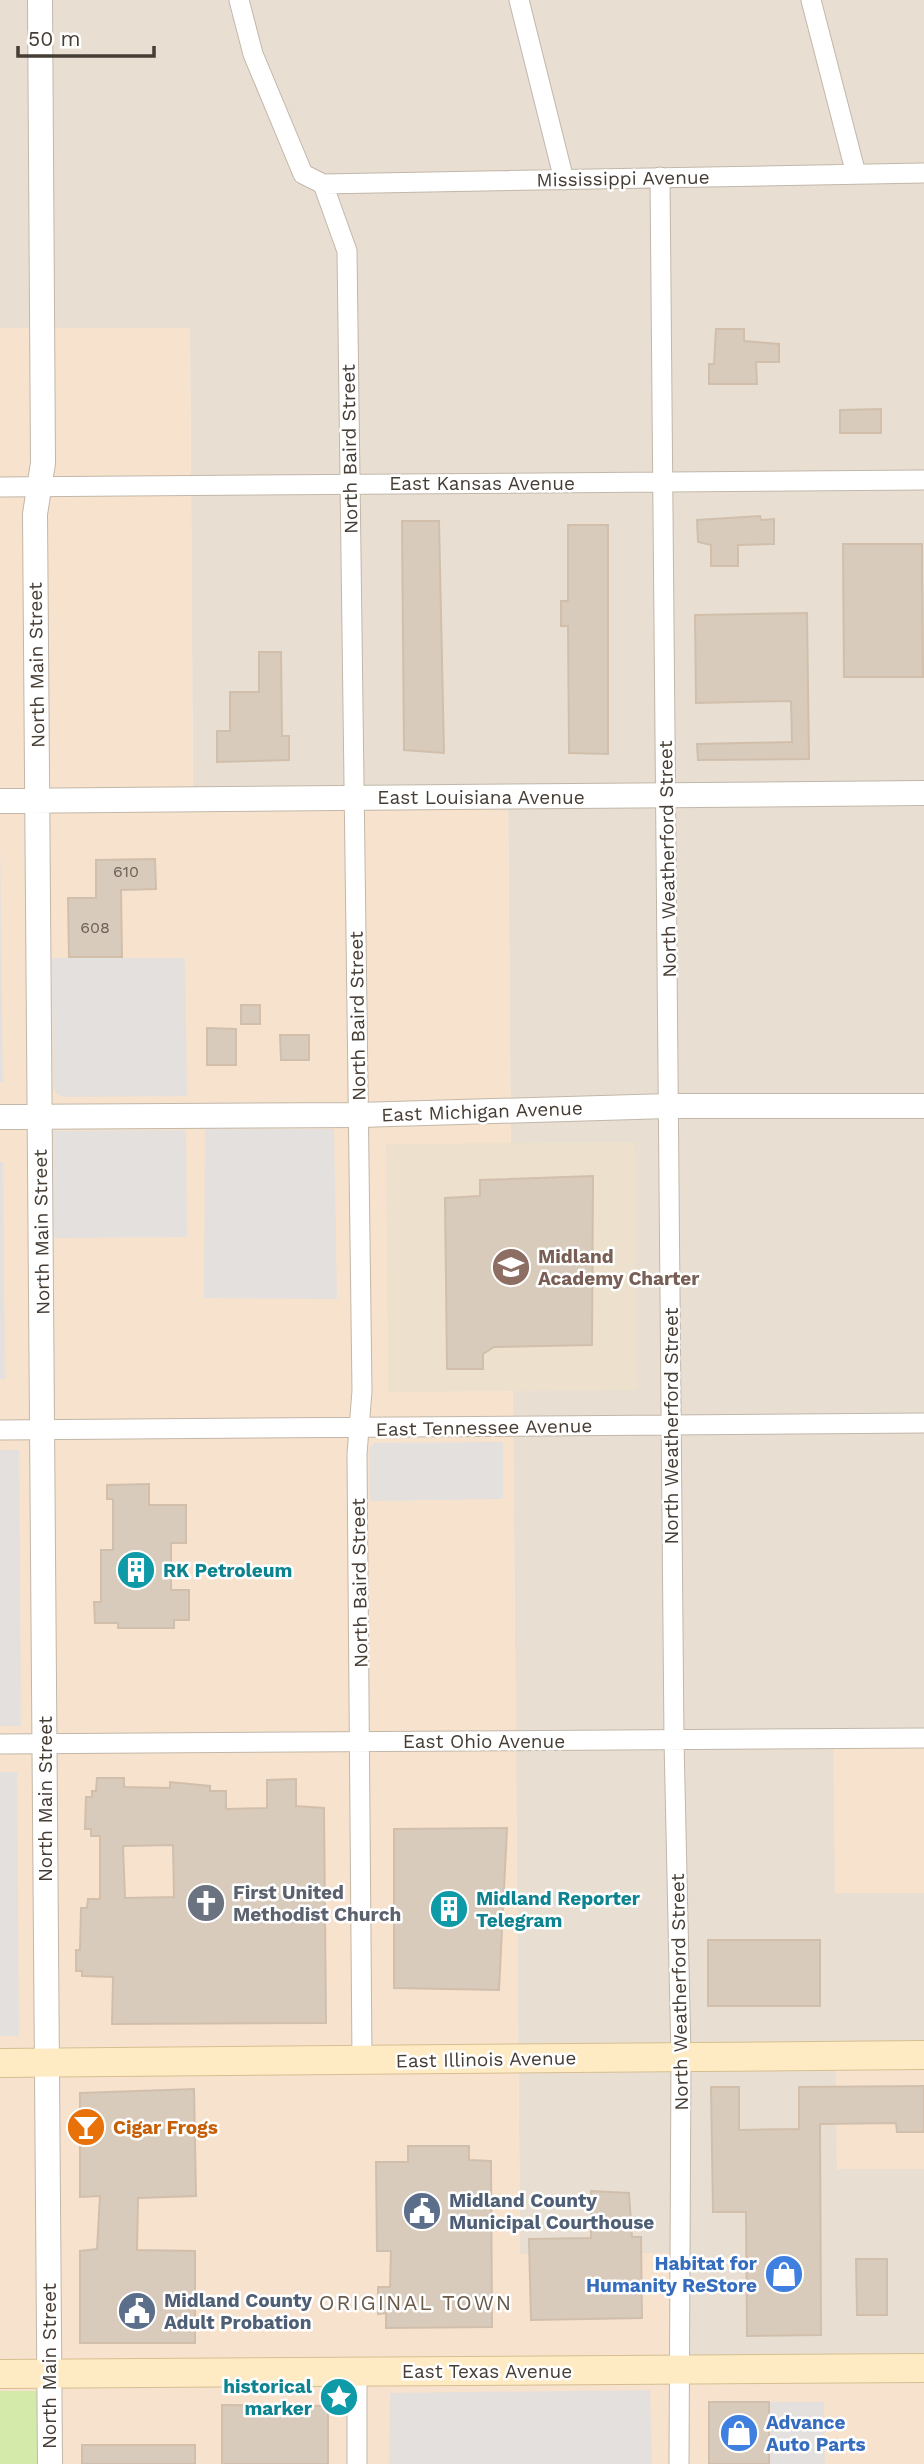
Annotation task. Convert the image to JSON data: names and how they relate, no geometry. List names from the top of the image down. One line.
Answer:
{"streets":{"main road":["East Illinois Avenue","East Texas Avenue"],"street":["Mississippi Avenue","North Baird Street","East Kansas Avenue","North Main Street","East Louisiana Avenue","North Weatherford Street","East Michigan Avenue","East Tennessee Avenue","East Ohio Avenue"]},"crossings":[["Mississippi Avenue","North Baird Street"],["Mississippi Avenue","North Weatherford Street"],["North Baird Street","East Kansas Avenue"],["North Baird Street","East Louisiana Avenue"],["North Baird Street","East Michigan Avenue"],["North Baird Street","East Tennessee Avenue"],["North Baird Street","East Ohio Avenue"],["North Baird Street","East Illinois Avenue"],["East Kansas Avenue","North Main Street"],["East Kansas Avenue","North Weatherford Street"],["North Main Street","East Louisiana Avenue"],["North Main Street","East Michigan Avenue"],["North Main Street","East Tennessee Avenue"],["North Main Street","East Ohio Avenue"],["North Main Street","East Illinois Avenue"],["North Main Street","East Texas Avenue"],["East Louisiana Avenue","North Weatherford Street"],["North Weatherford Street","East Michigan Avenue"],["North Weatherford Street","East Tennessee Avenue"],["North Weatherford Street","East Ohio Avenue"],["North Weatherford Street","East Illinois Avenue"],["North Weatherford Street","East Texas Avenue"]],"districts":["ORIGINAL TOWN"],"places":{"school or university":["Midland Academy Charter"],"building":["RK Petroleum","Midland Reporter Telegram"],"church":["First United Methodist Church"],"bar":["Cigar Frogs"],"public building":["Midland County Municipal Courthouse","Midland County Adult Probation"],"shop":["Habitat for Humanity ReStore","Advance Auto Parts"],"place":["historical marker"]},"house_numbers":["610","608"],"scale_bar":"50 m"}
